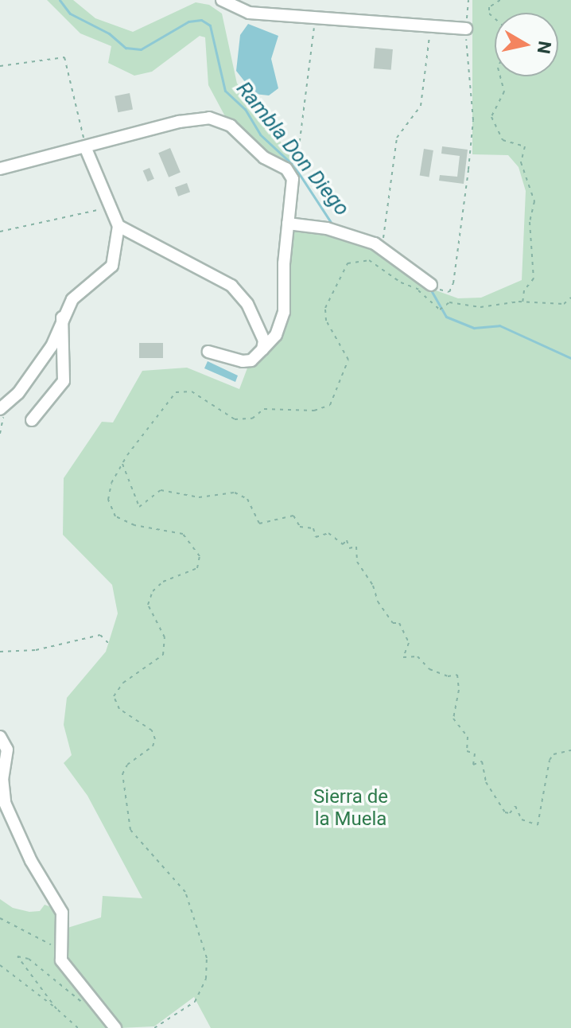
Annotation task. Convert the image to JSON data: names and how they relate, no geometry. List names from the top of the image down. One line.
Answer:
{"water":["Rambla Don Diego"],"parks":["Sierra de la Muela"],"north":"right"}
